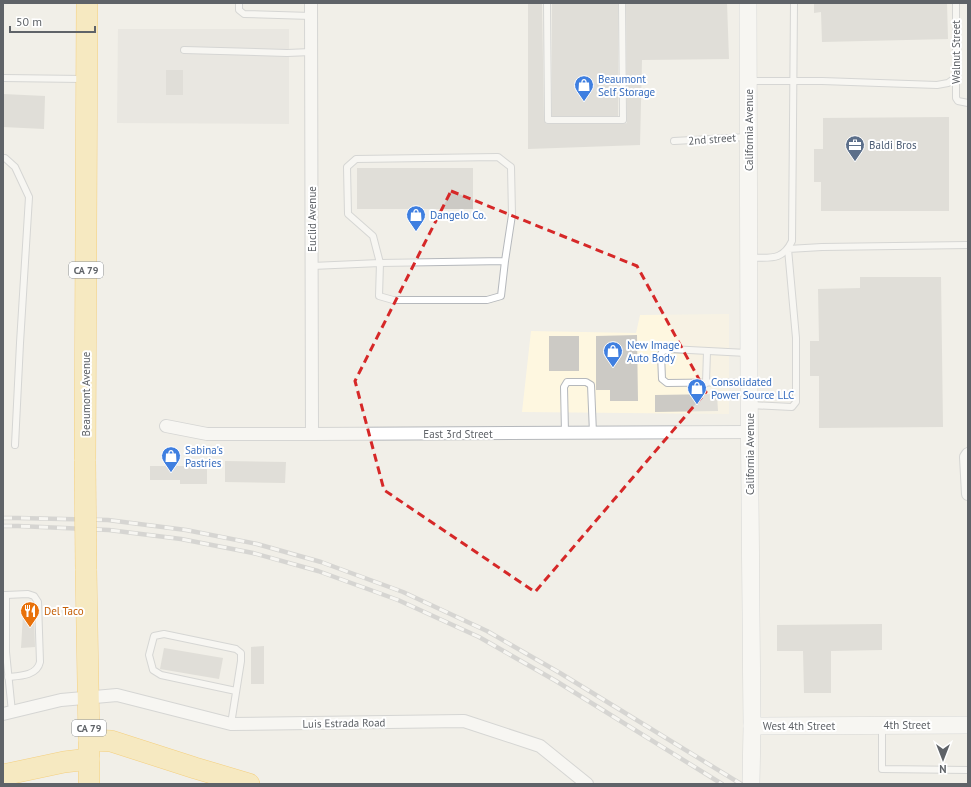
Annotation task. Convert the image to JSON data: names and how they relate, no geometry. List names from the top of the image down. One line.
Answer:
{"streets":{"highway":["CA 79","Beaumont Avenue"],"street":["California Avenue","Euclid Avenue","East 3rd Street","Luis Estrada Road","4th Street","West 4th Street"],"lane":["Walnut Street","2nd street"]},"crossings":[["California Avenue","2nd street"],["California Avenue","East 3rd Street"],["California Avenue","West 4th Street"],["Euclid Avenue","East 3rd Street"],["Beaumont Avenue","Luis Estrada Road"],["4th Street","West 4th Street"]],"places":{"shop":["Beaumont Self Storage","Dangelo Co.","New Image Auto Body","Consolidated Power Source LLC","Sabina's Pastries"],"office":["Baldi Bros"],"restaurant":["Del Taco"]},"scale_bar":"50 m","north":"bottom"}
